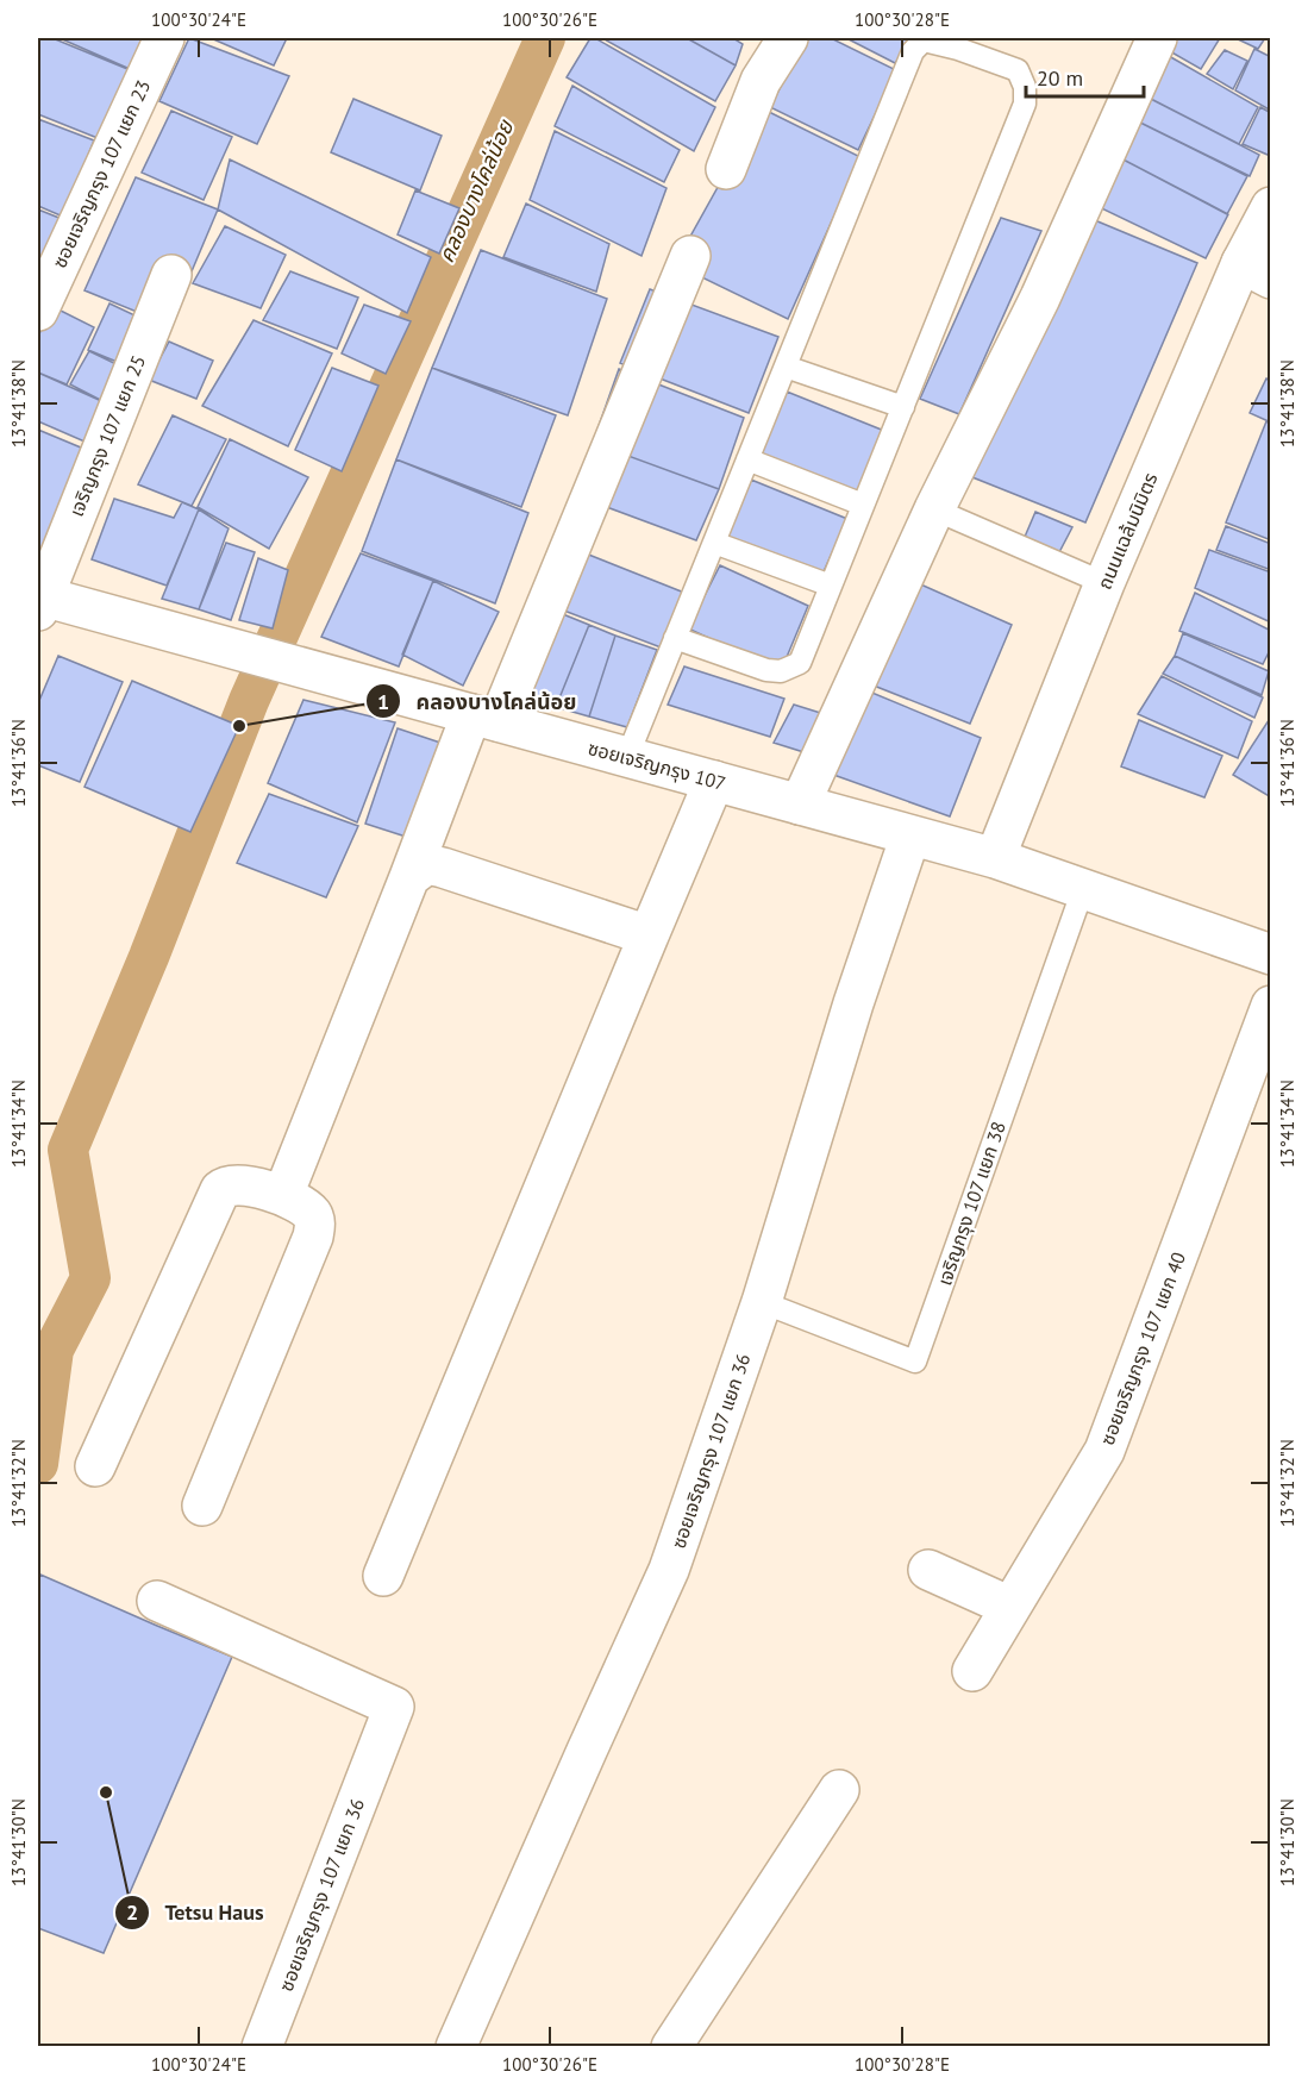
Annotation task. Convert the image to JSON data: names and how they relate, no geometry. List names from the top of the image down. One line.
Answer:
{"streets":{"street":["ซอยเจริญกรุง 107 แยก 23","เจริญกรุง 107 แยก 25","ถนนแฉล้มนิมิตร","ซอยเจริญกรุง 107","ซอยเจริญกรุง 107 แยก 40","ซอยเจริญกรุง 107 แยก 36"],"lane":["เจริญกรุง 107 แยก 38"]},"crossings":[["เจริญกรุง 107 แยก 25","ซอยเจริญกรุง 107"],["ถนนแฉล้มนิมิตร","ซอยเจริญกรุง 107"],["ซอยเจริญกรุง 107","เจริญกรุง 107 แยก 38"],["ซอยเจริญกรุง 107","ซอยเจริญกรุง 107 แยก 36"],["เจริญกรุง 107 แยก 38","ซอยเจริญกรุง 107 แยก 36"]],"water":["คลองบางโคล่น้อย"],"places":["คลองบางโคล่น้อย","Tetsu Haus"],"scale_bar":"20 m","coordinates":["100°30'24\"E","100°30'26\"E","100°30'28\"E","13°41'38\"N","13°41'36\"N","13°41'34\"N","13°41'32\"N","13°41'30\"N"]}
